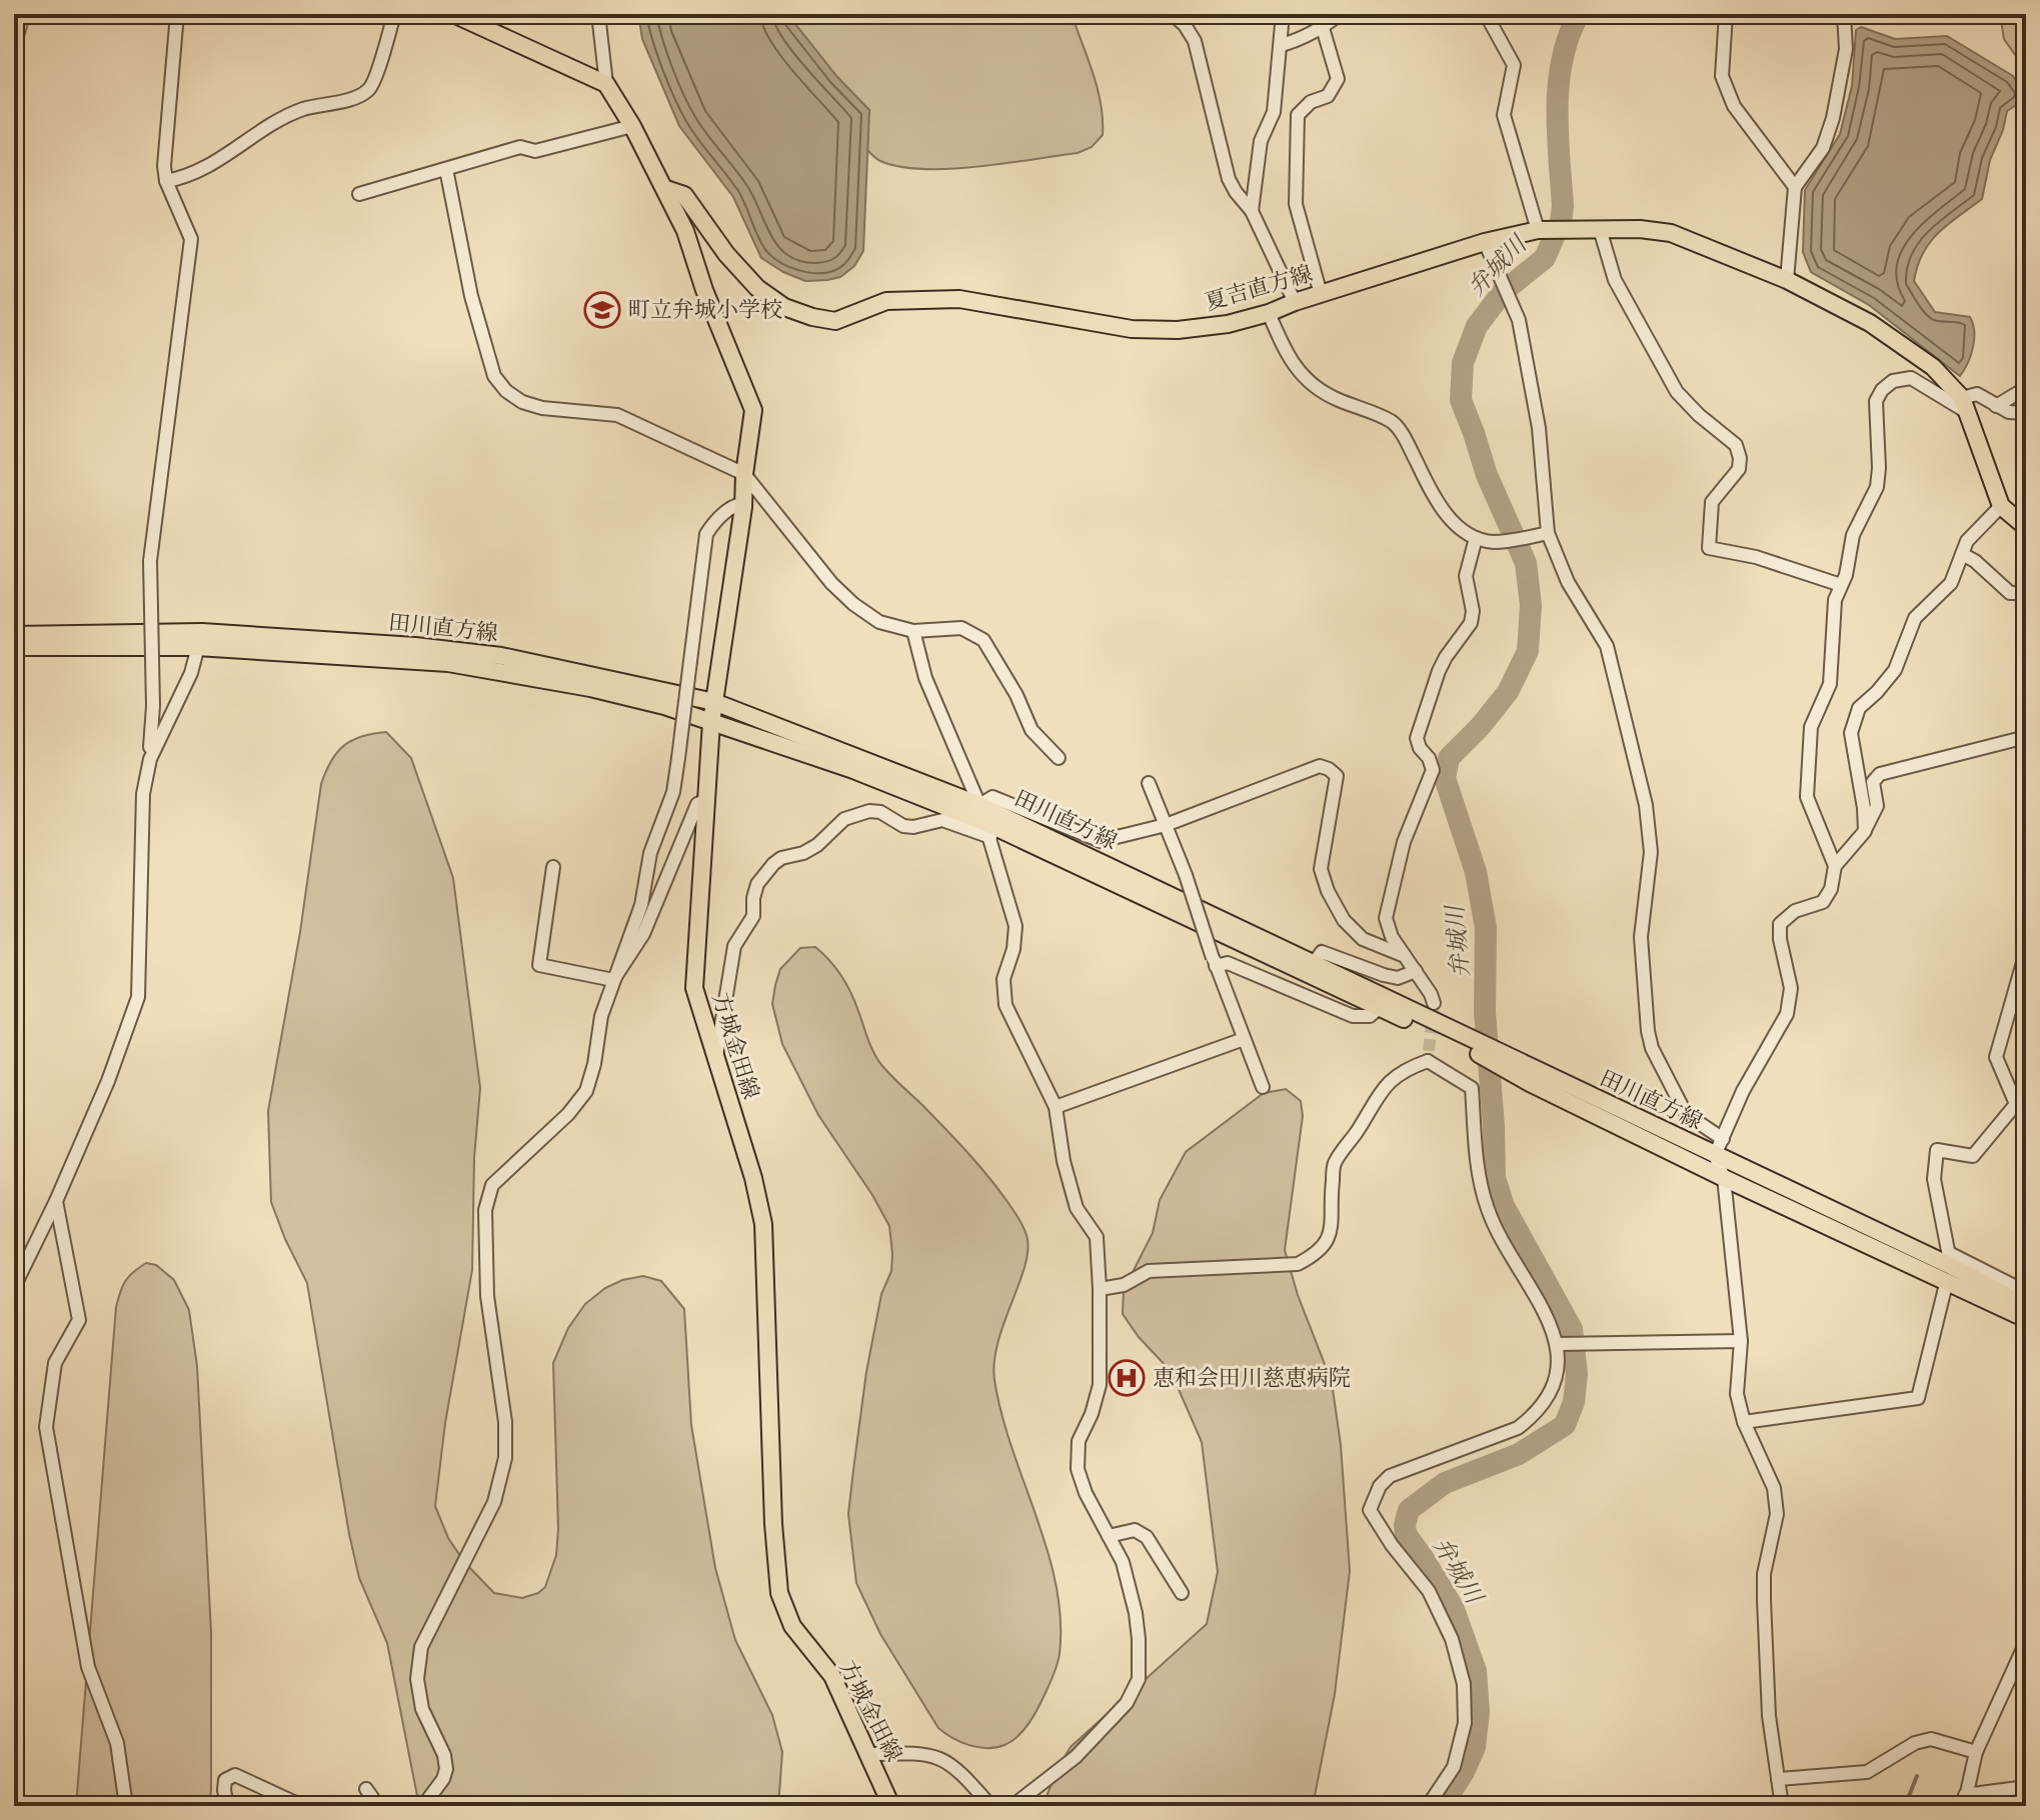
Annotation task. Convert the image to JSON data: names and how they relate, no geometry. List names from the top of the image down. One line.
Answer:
{"streets":{"main road":["夏吉直方線","田川直方線","方城金田線"]},"crossings":[["夏吉直方線","方城金田線"],["田川直方線","方城金田線"]],"water":["弁城川"],"places":{"school or university":["町立弁城小学校"],"hospital":["恵和会田川慈恵病院"]}}
